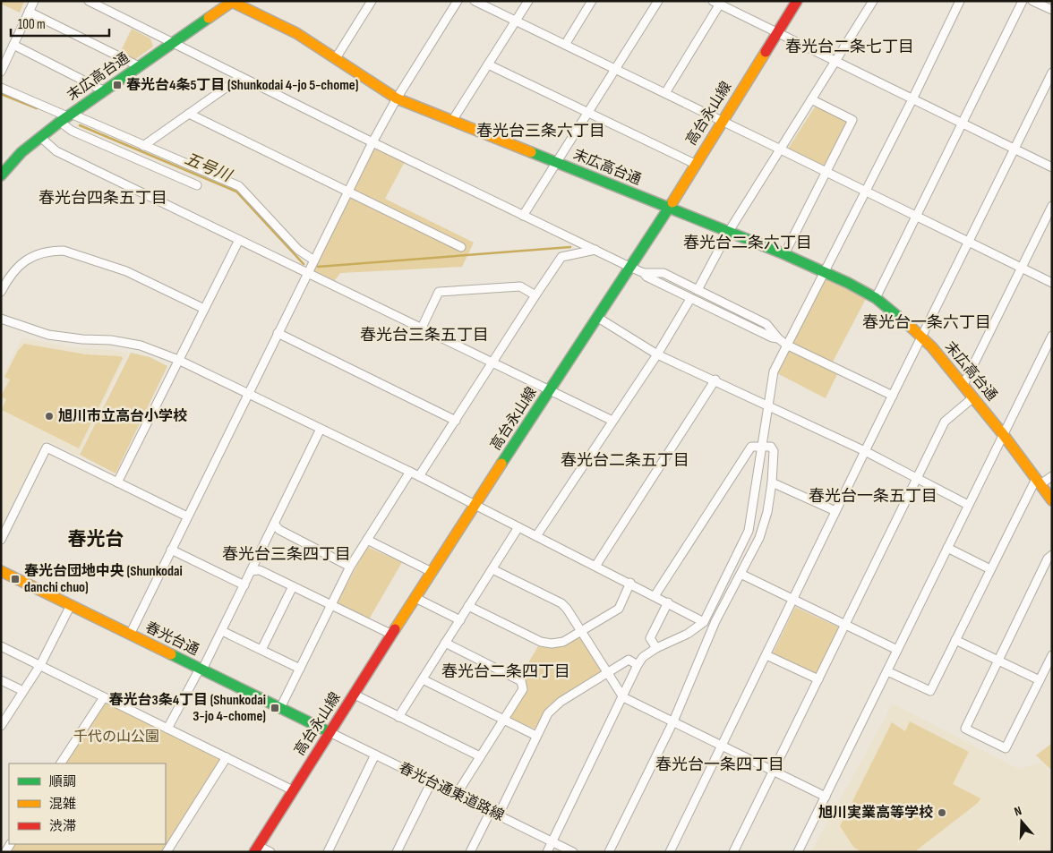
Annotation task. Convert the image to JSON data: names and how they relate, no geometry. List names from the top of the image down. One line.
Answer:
{"streets":{"street":["末広高台通","高台永山線","春光台通","春光台通東道路線"]},"crossings":[["末広高台通","高台永山線"],["高台永山線","春光台通"],["高台永山線","春光台通東道路線"],["春光台通","春光台通東道路線"]],"districts":["春光台二条七丁目","春光台三条六丁目","春光台四条五丁目","春光台二条六丁目","春光台一条六丁目","春光台三条五丁目","春光台二条五丁目","春光台一条五丁目","春光台","春光台三条四丁目","春光台二条四丁目","春光台一条四丁目"],"water":["五号川"],"parks":["千代の山公園"],"places":{"transit":["春光台4条5丁目 (Shunkodai 4-jo 5-chome)","春光台団地中央 (Shunkodai danchi chuo)","春光台3条4丁目 (Shunkodai 3-jo 4-chome)"],"other":["旭川市立高台小学校","旭川実業高等学校"]},"legend":["順調","混雑","渋滞"],"scale_bar":"100 m","north":"top"}
